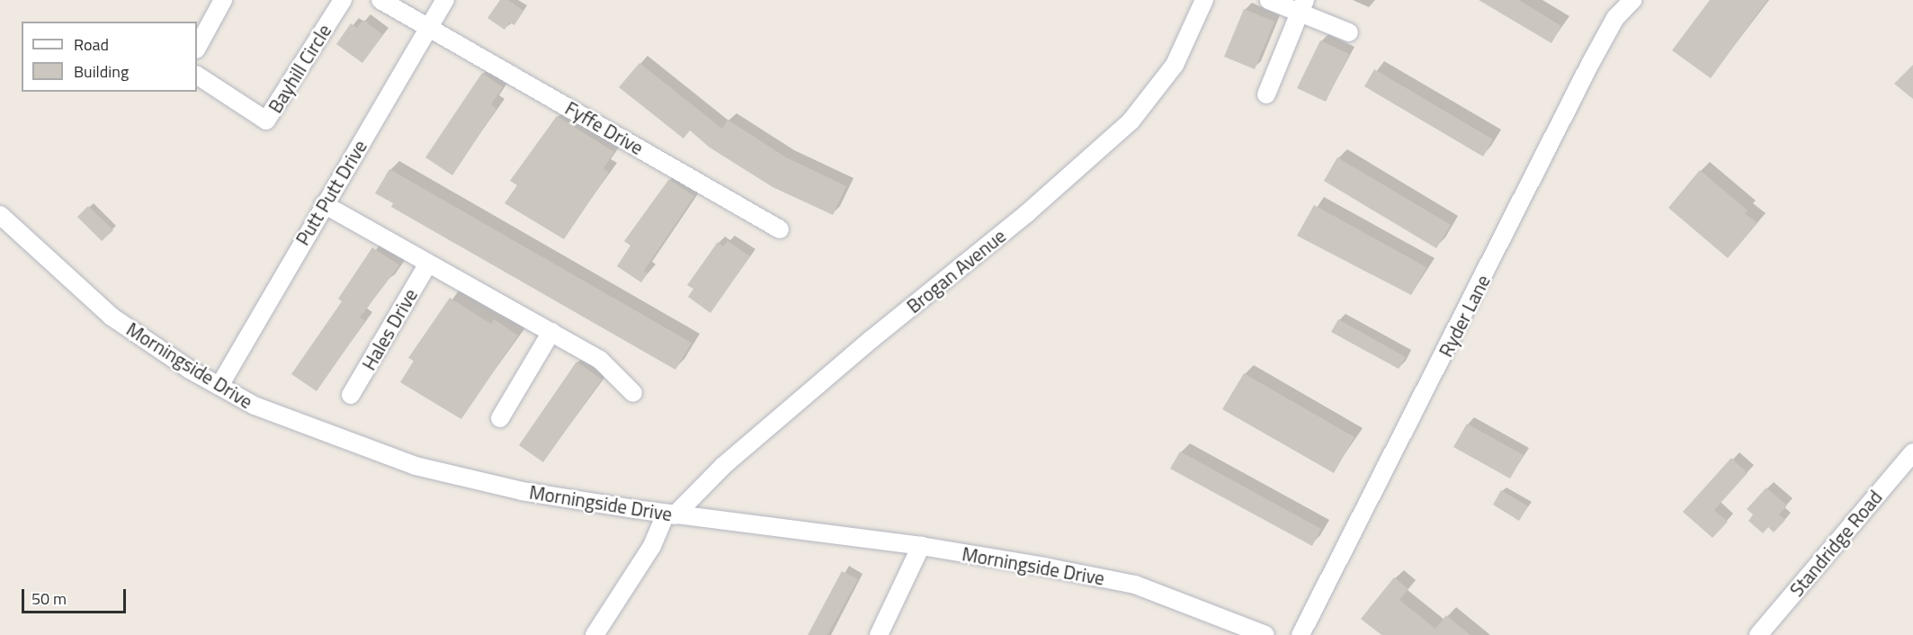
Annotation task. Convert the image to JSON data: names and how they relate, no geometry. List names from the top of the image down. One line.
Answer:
{"streets":{"street":["Bayhill Circle","Fyffe Drive","Putt Putt Drive","Brogan Avenue","Ryder Lane","Hales Drive","Morningside Drive","Standridge Road"]},"crossings":[["Fyffe Drive","Putt Putt Drive"],["Putt Putt Drive","Morningside Drive"],["Brogan Avenue","Morningside Drive"]],"legend":["Road","Building"],"scale_bar":"50 m"}
